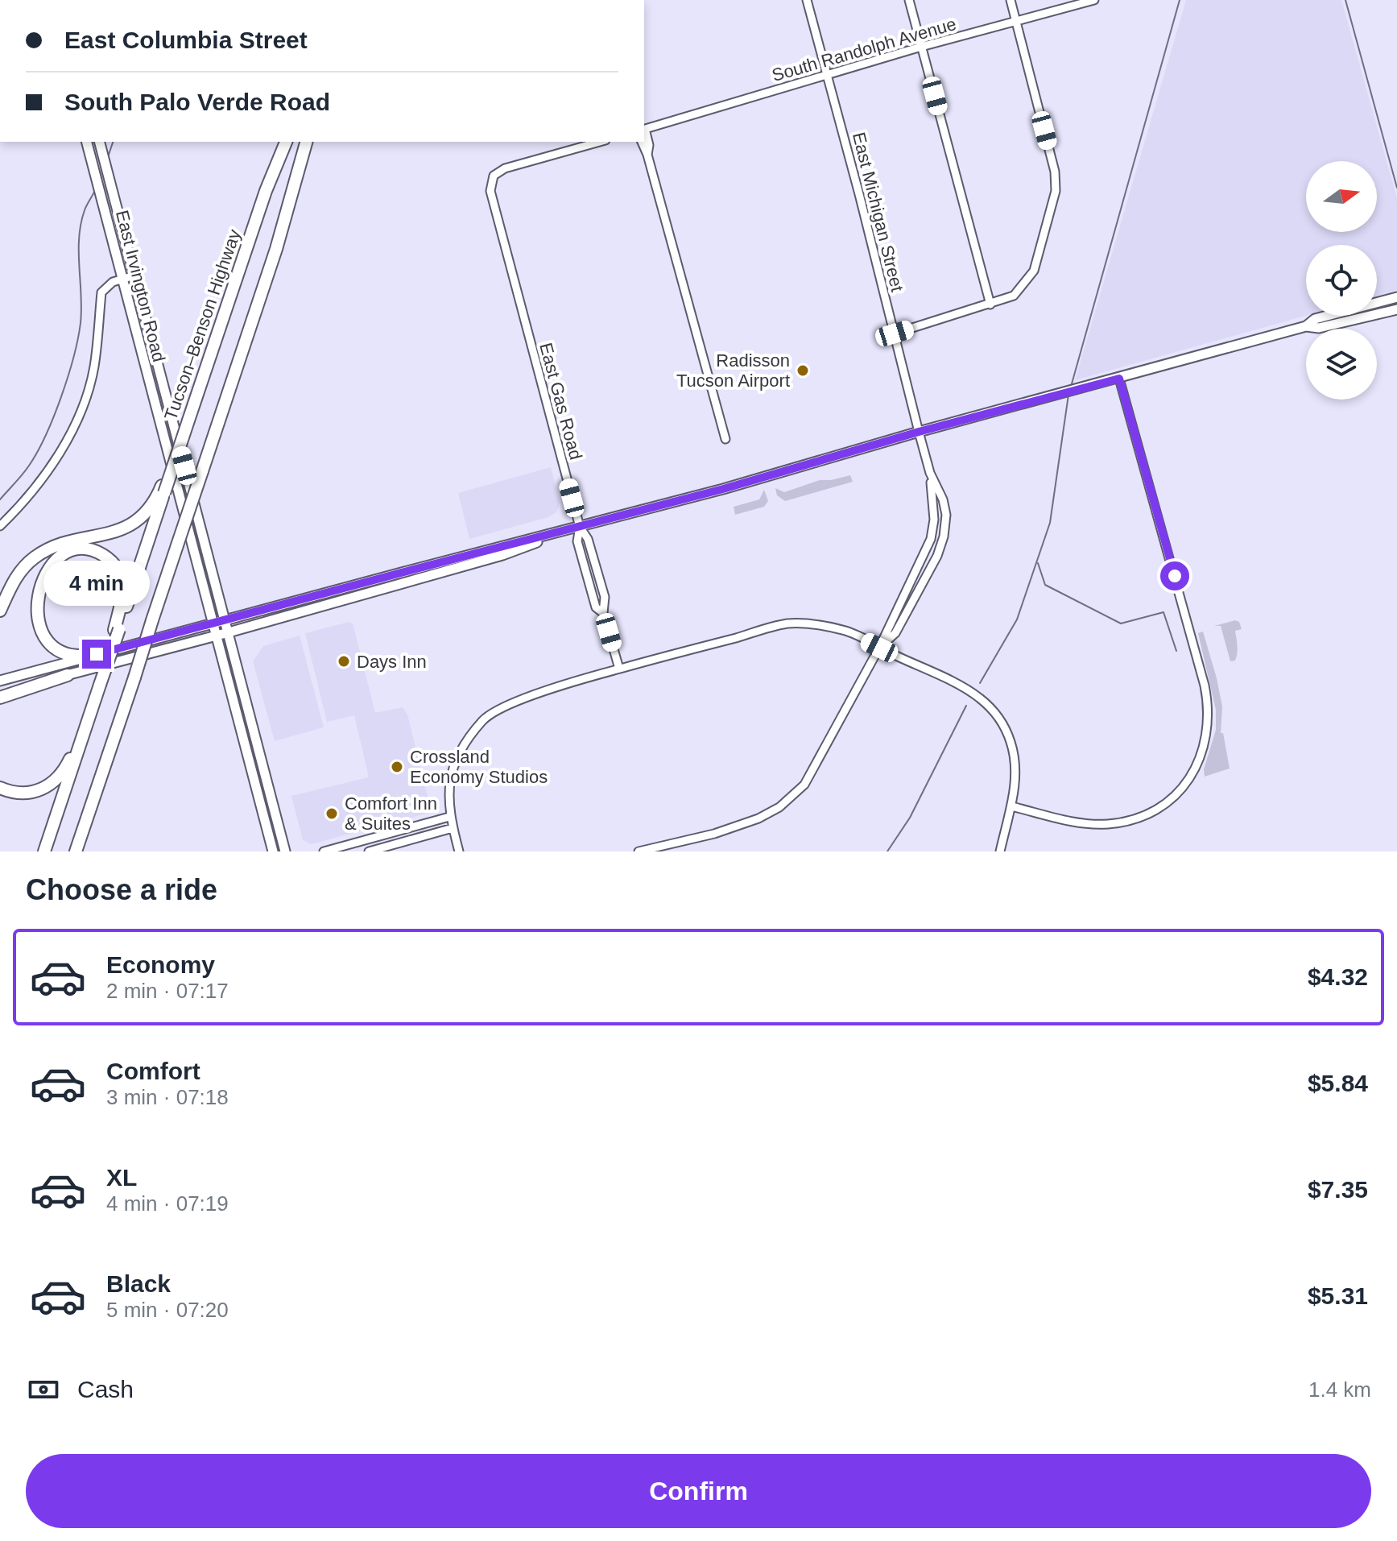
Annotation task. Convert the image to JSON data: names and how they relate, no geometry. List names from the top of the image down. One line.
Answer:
{"streets":{"highway":["Tucson–Benson Highway"],"main road":["East Irvington Road"],"street":["South Randolph Avenue","East Michigan Street","East Gas Road"]},"crossings":[["South Randolph Avenue","East Michigan Street"]],"places":["Radisson Tucson Airport","Days Inn","Crossland Economy Studios","Comfort Inn & Suites"],"north":"right","page":{"banner":["East Columbia Street","South Palo Verde Road"],"bubble":"4 min","heading":"Choose a ride","list":[{"name":"Economy","note":"2 min · 07:17","value":"$4.32"},{"name":"Comfort","note":"3 min · 07:18","value":"$5.84"},{"name":"XL","note":"4 min · 07:19","value":"$7.35"},{"name":"Black","note":"5 min · 07:20","value":"$5.31"}],"pay":["Cash","1.4 km"],"buttons":"Confirm"}}
